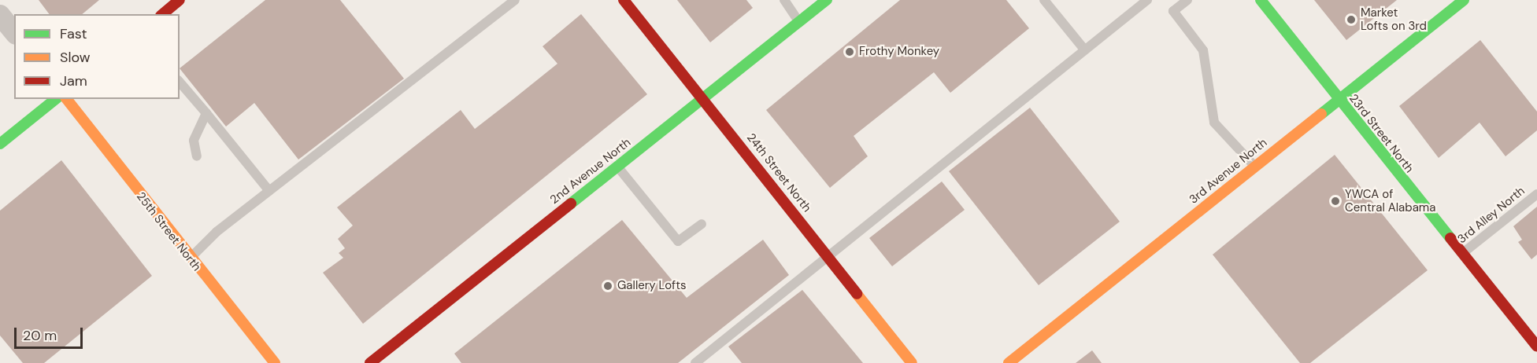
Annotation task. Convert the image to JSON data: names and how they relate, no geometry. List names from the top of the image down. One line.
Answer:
{"streets":{"main road":["23rd Street North","2nd Avenue North","3rd Avenue North","24th Street North","25th Street North"],"lane":["3rd Alley North"]},"crossings":[["23rd Street North","3rd Avenue North"],["23rd Street North","3rd Alley North"],["2nd Avenue North","24th Street North"]],"places":["Market Lofts on 3rd","Frothy Monkey","YWCA of Central Alabama","Gallery Lofts"],"legend":["Fast","Slow","Jam"],"scale_bar":"20 m"}
